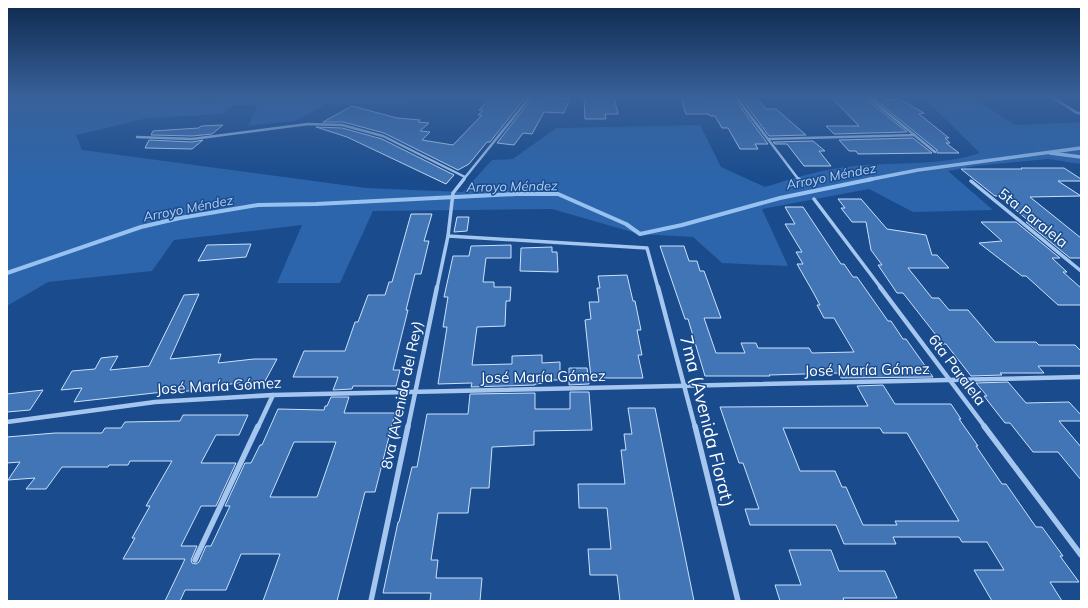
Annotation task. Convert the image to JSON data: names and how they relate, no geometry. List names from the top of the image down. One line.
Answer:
{"streets":{"street":["5ta Paralela","José María Gómez","6ta Paralela","8va (Avenida del Rey)","7ma (Avenida Florat)"]},"crossings":[["José María Gómez","6ta Paralela"],["José María Gómez","8va (Avenida del Rey)"],["José María Gómez","7ma (Avenida Florat)"],["8va (Avenida del Rey)","7ma (Avenida Florat)"]],"water":["Arroyo Méndez"]}
